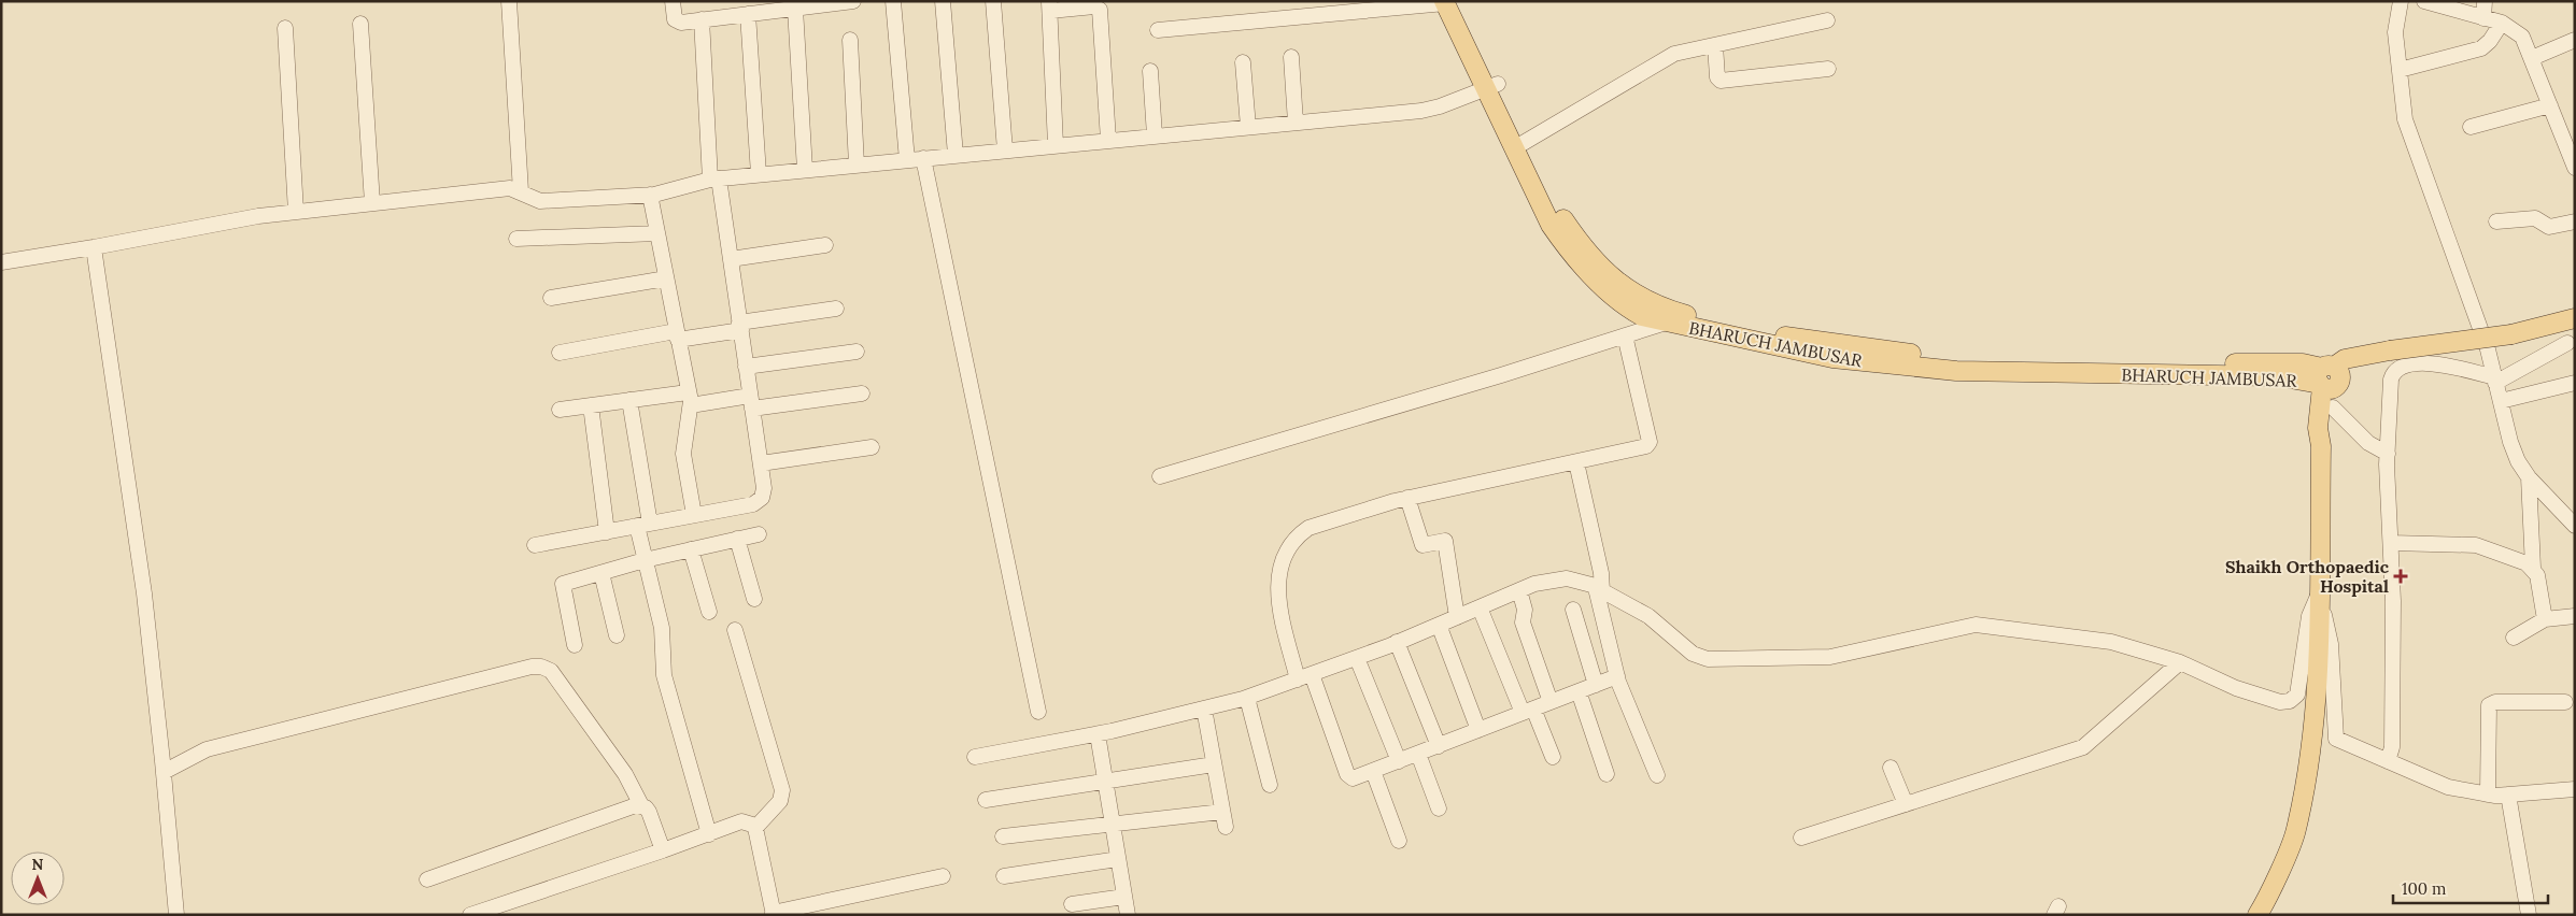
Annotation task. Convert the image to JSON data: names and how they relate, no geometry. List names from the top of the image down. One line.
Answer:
{"streets":{"main road":["BHARUCH JAMBUSAR"]},"places":{"health":["Shaikh Orthopaedic Hospital"]},"scale_bar":"100 m","north":"top"}
